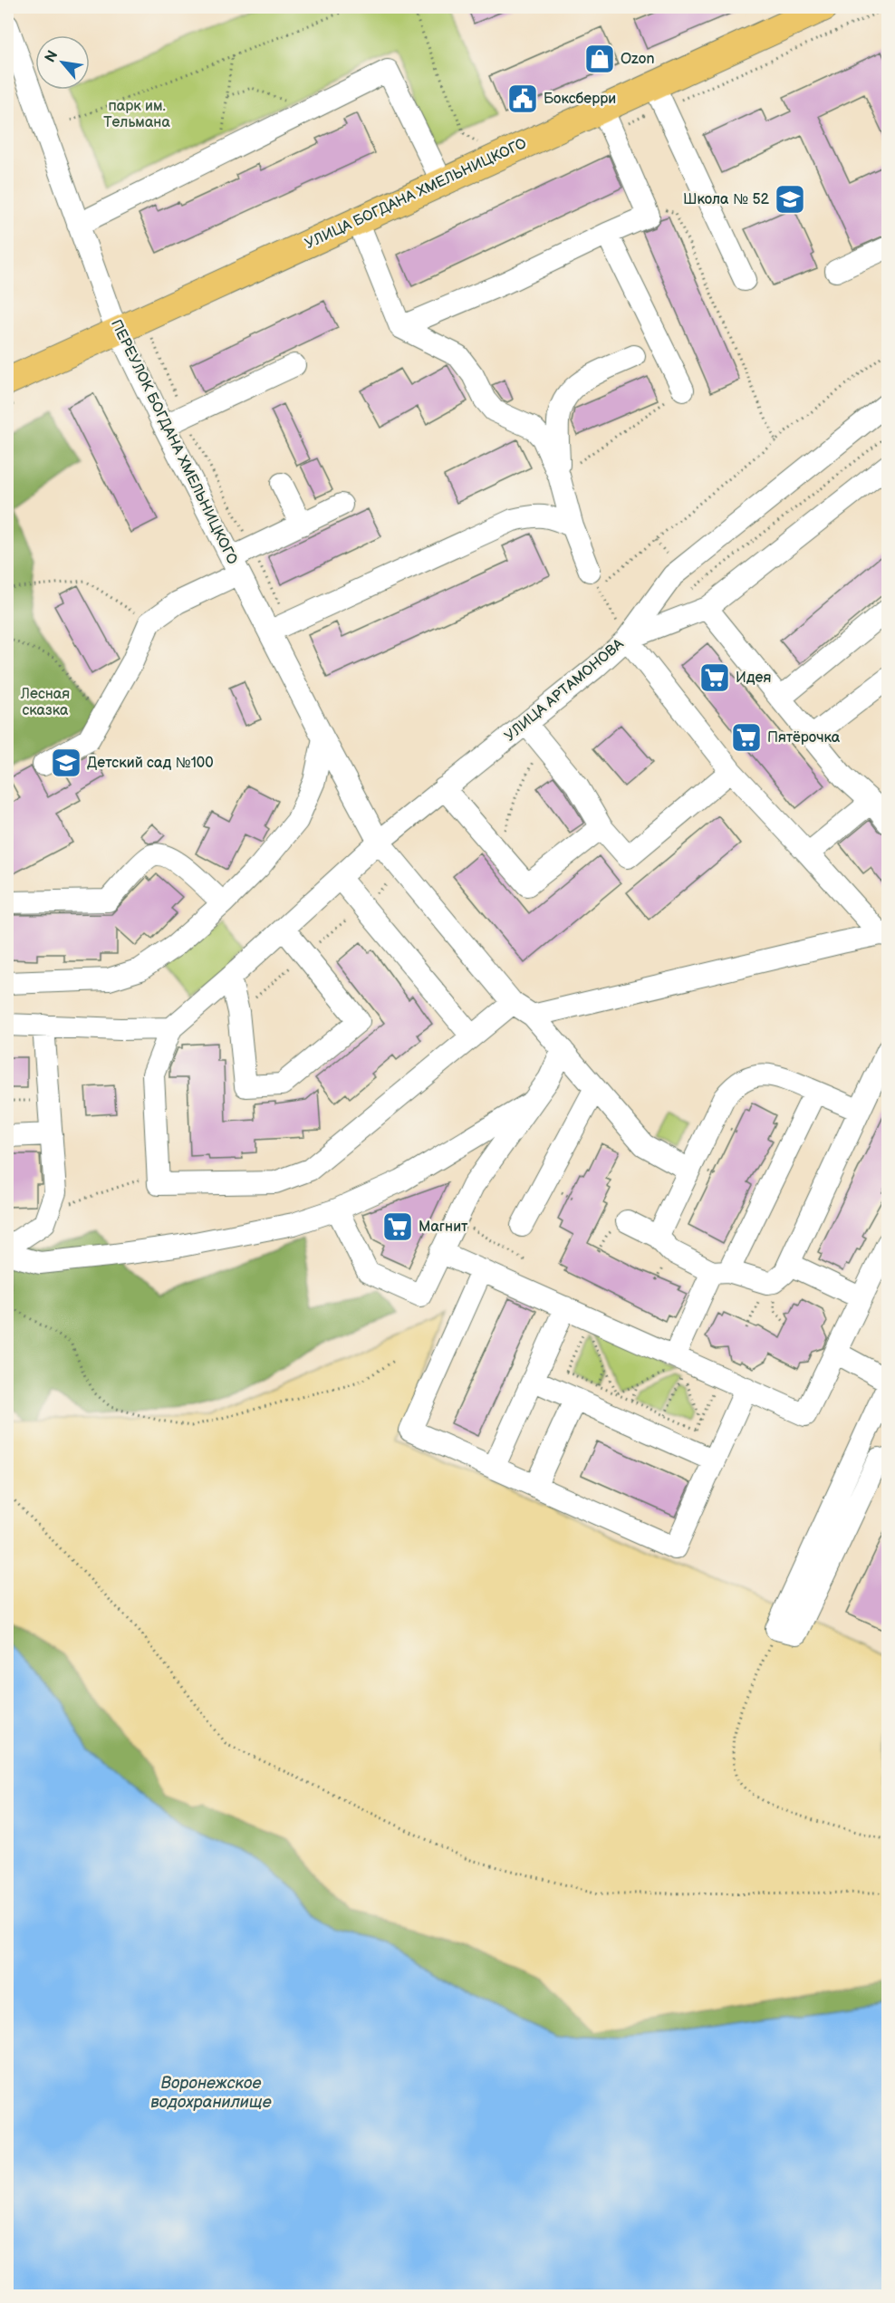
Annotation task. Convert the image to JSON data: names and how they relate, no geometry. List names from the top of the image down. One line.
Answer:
{"streets":{"main road":["УЛИЦА БОГДАНА ХМЕЛЬНИЦКОГО"],"street":["ПЕРЕУЛОК БОГДАНА ХМЕЛЬНИЦКОГО","УЛИЦА АРТАМОНОВА"]},"crossings":[["УЛИЦА БОГДАНА ХМЕЛЬНИЦКОГО","ПЕРЕУЛОК БОГДАНА ХМЕЛЬНИЦКОГО"],["ПЕРЕУЛОК БОГДАНА ХМЕЛЬНИЦКОГО","УЛИЦА АРТАМОНОВА"]],"water":["Воронежское водохранилище"],"parks":["парк им. Тельмана","Лесная сказка"],"places":{"shop":["Ozon"],"public building":["Боксберри"],"school or university":["Школа № 52","Детский сад №100"],"supermarket":["Идея","Пятёрочка","Магнит"]},"north":"top left"}
